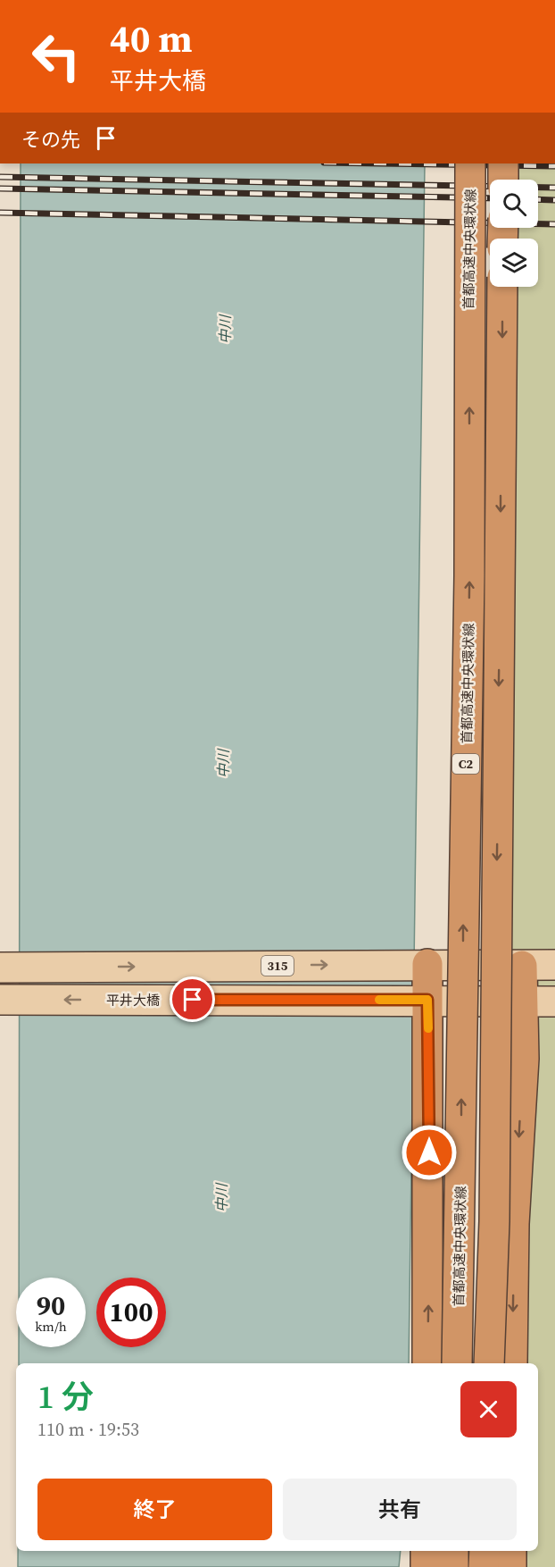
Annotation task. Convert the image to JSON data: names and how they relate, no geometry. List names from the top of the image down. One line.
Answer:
{"streets":{"highway":["首都高速中央環状線","C2"],"main road":["315","平井大橋"]},"water":["中川"],"page":{"turn":["40 m","平井大橋"],"then":"その先","speed":"90 km/h","limit":"100","heading":["1 分","110 m · 19:53"],"buttons":["終了","共有"]}}
